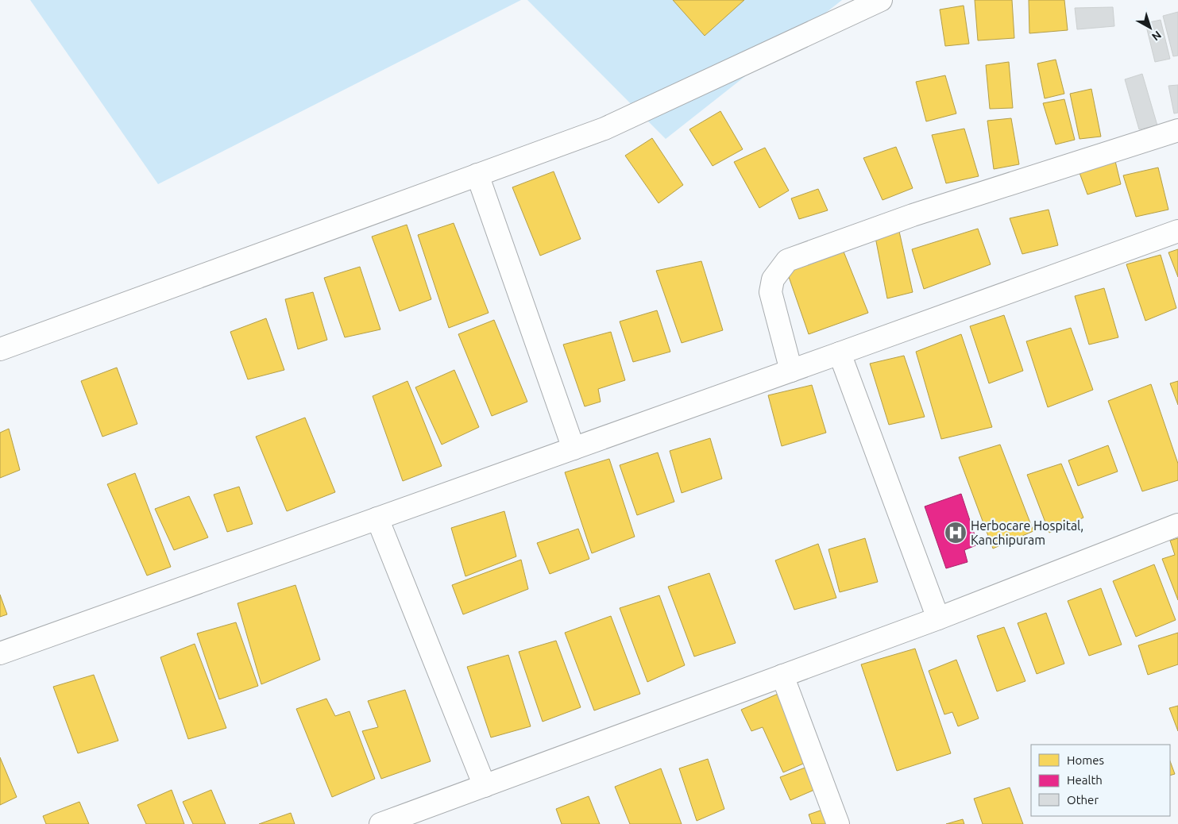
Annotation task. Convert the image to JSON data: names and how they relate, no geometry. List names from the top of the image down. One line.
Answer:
{"places":{"hospital":["Herbocare Hospital, Kanchipuram"]},"legend":["Homes","Health","Other"],"north":"bottom right"}
